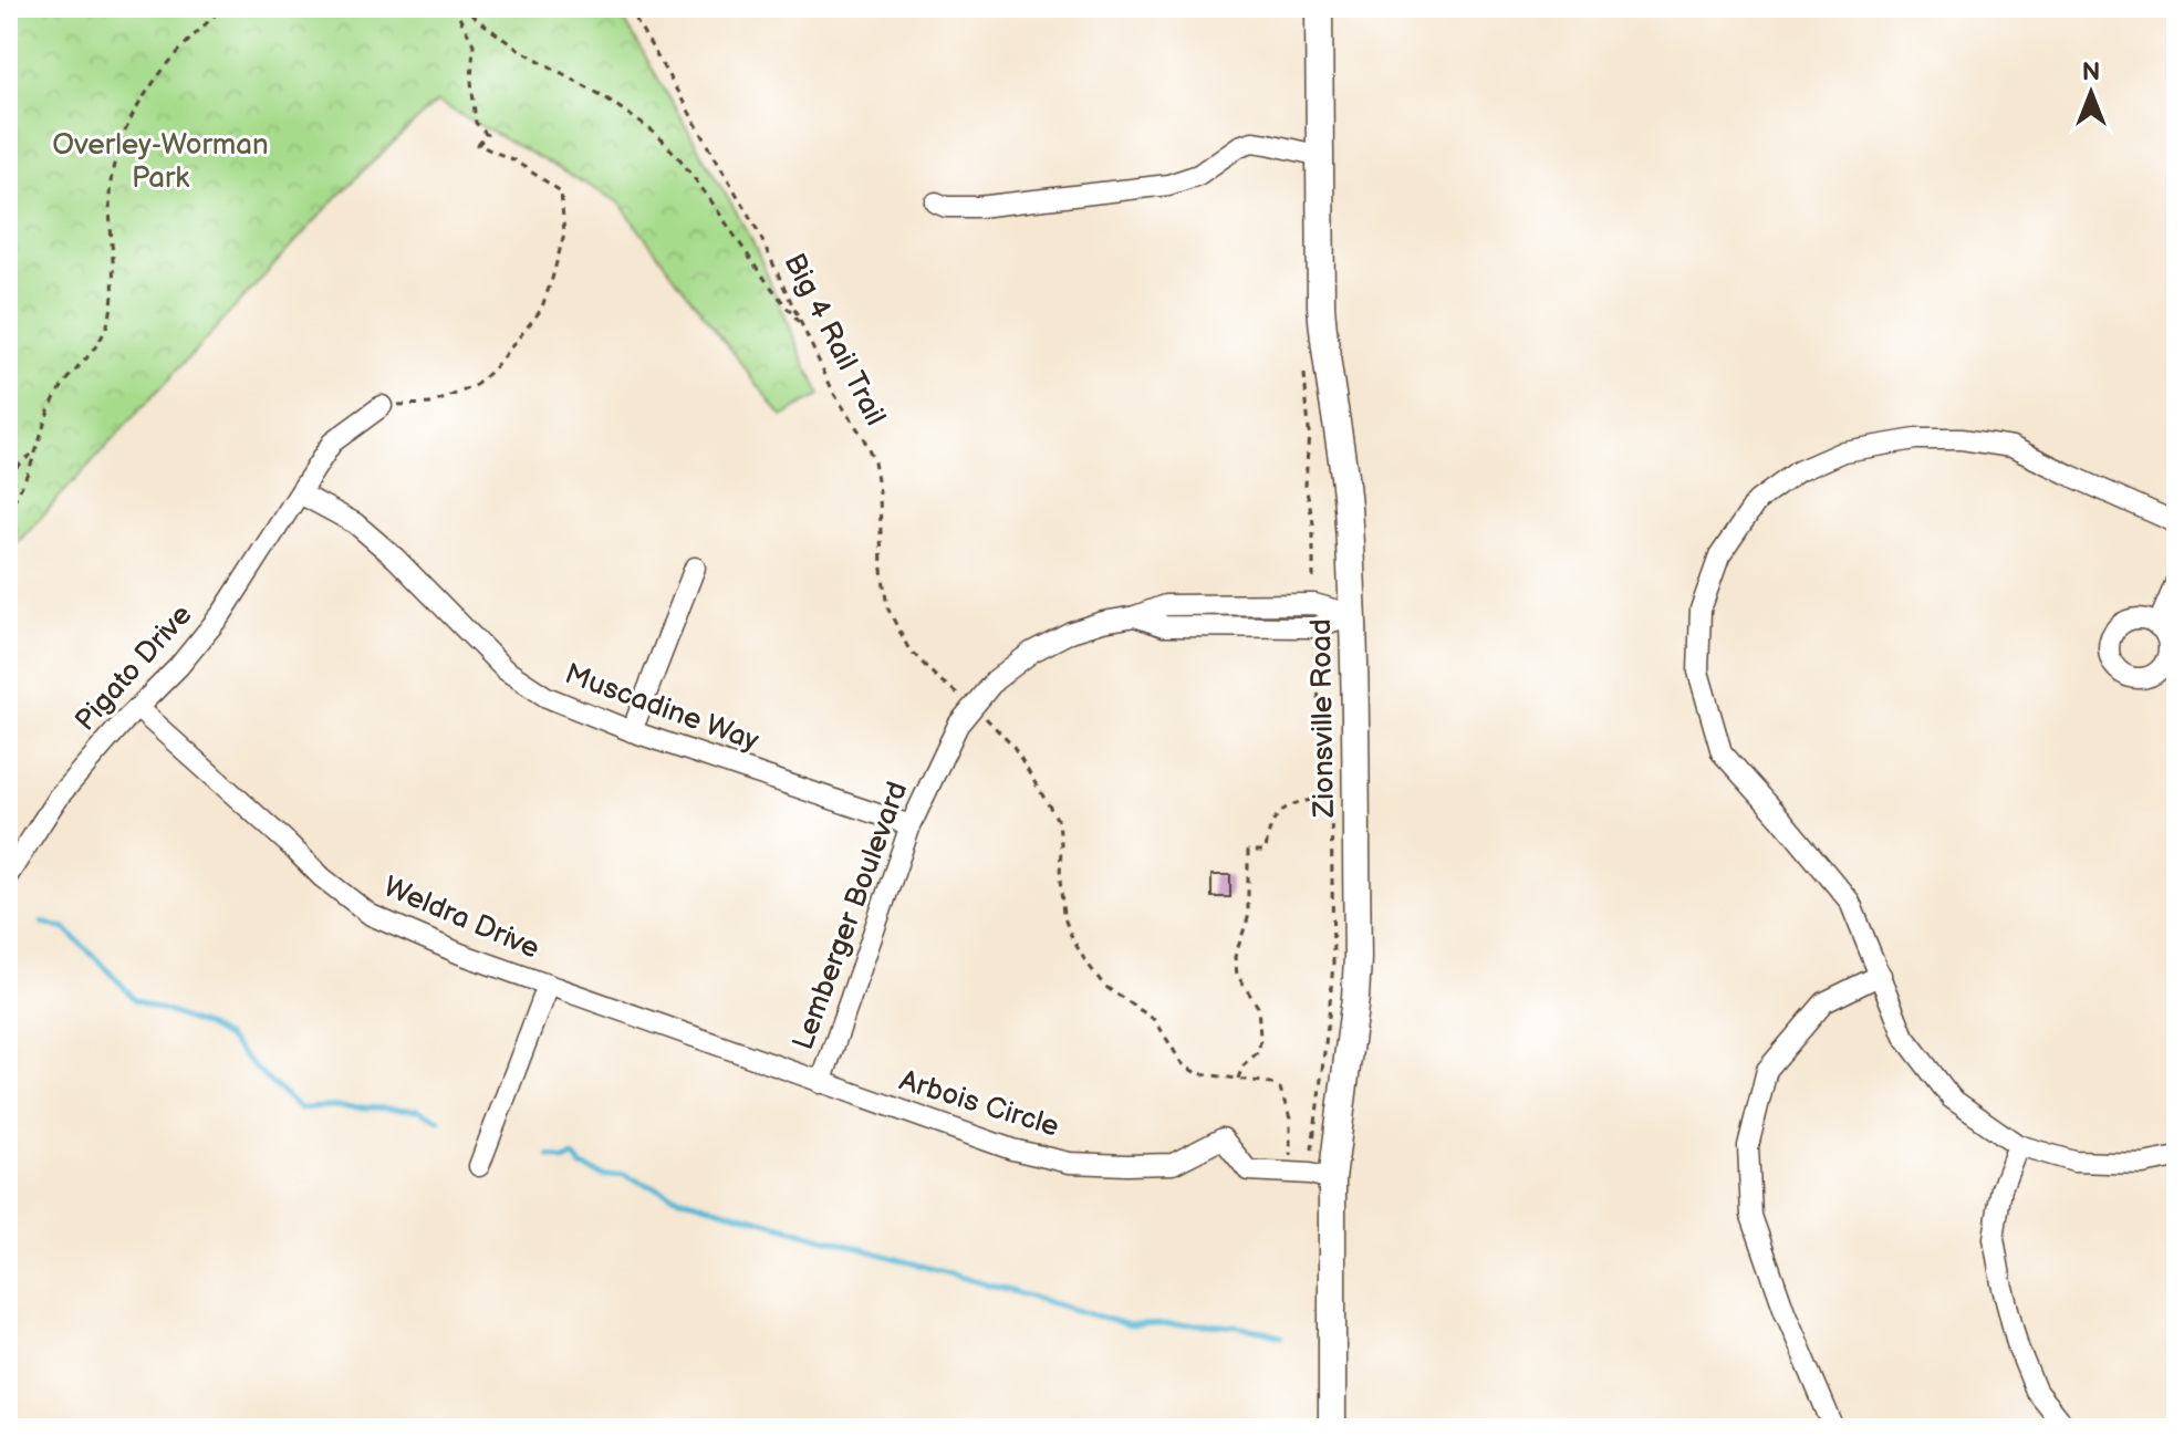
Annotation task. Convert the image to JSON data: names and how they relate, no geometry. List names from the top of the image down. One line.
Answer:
{"streets":{"main road":["Zionsville Road"],"street":["Pigato Drive","Muscadine Way","Lemberger Boulevard","Weldra Drive","Arbois Circle"],"path":["Big 4 Rail Trail"]},"crossings":[["Pigato Drive","Muscadine Way"],["Pigato Drive","Weldra Drive"],["Muscadine Way","Lemberger Boulevard"],["Zionsville Road","Lemberger Boulevard"],["Lemberger Boulevard","Weldra Drive"],["Lemberger Boulevard","Arbois Circle"],["Weldra Drive","Arbois Circle"]],"parks":["Overley-Worman Park"],"north":"top"}
